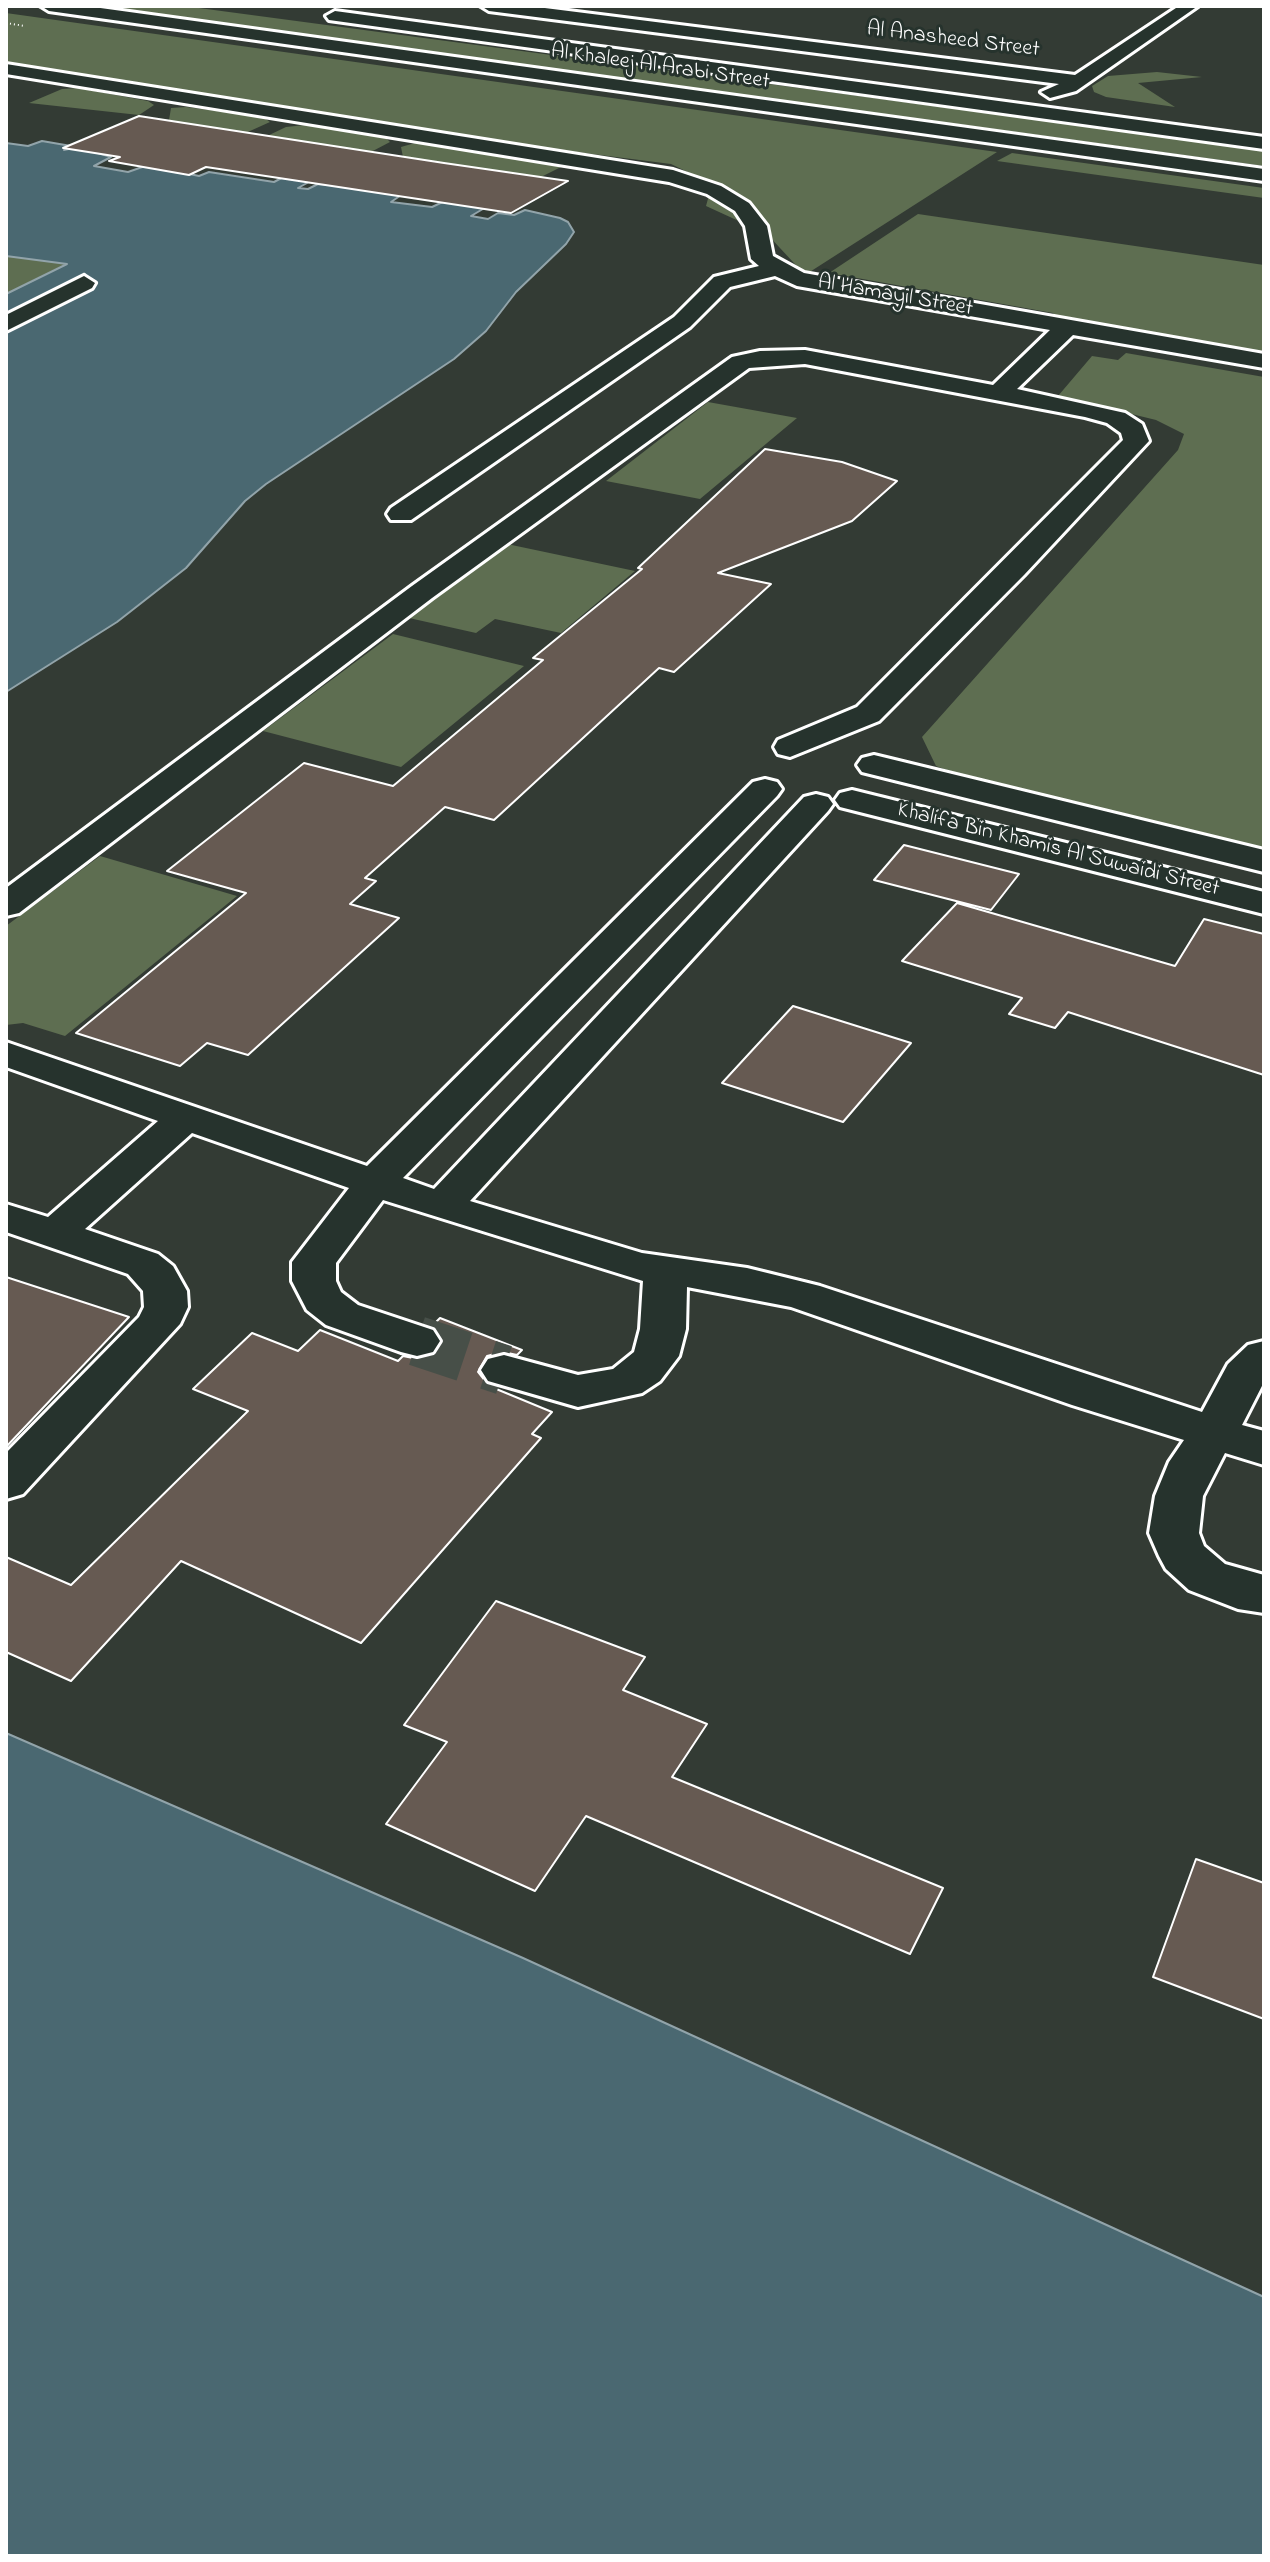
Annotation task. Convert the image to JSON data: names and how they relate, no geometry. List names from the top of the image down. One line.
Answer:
{"streets":{"main road":["Al Anasheed Street","Al Khaleej Al Arabi Street","Al Hamayil Street","Khalifa Bin Khamis Al Suwaidi Street"]}}
